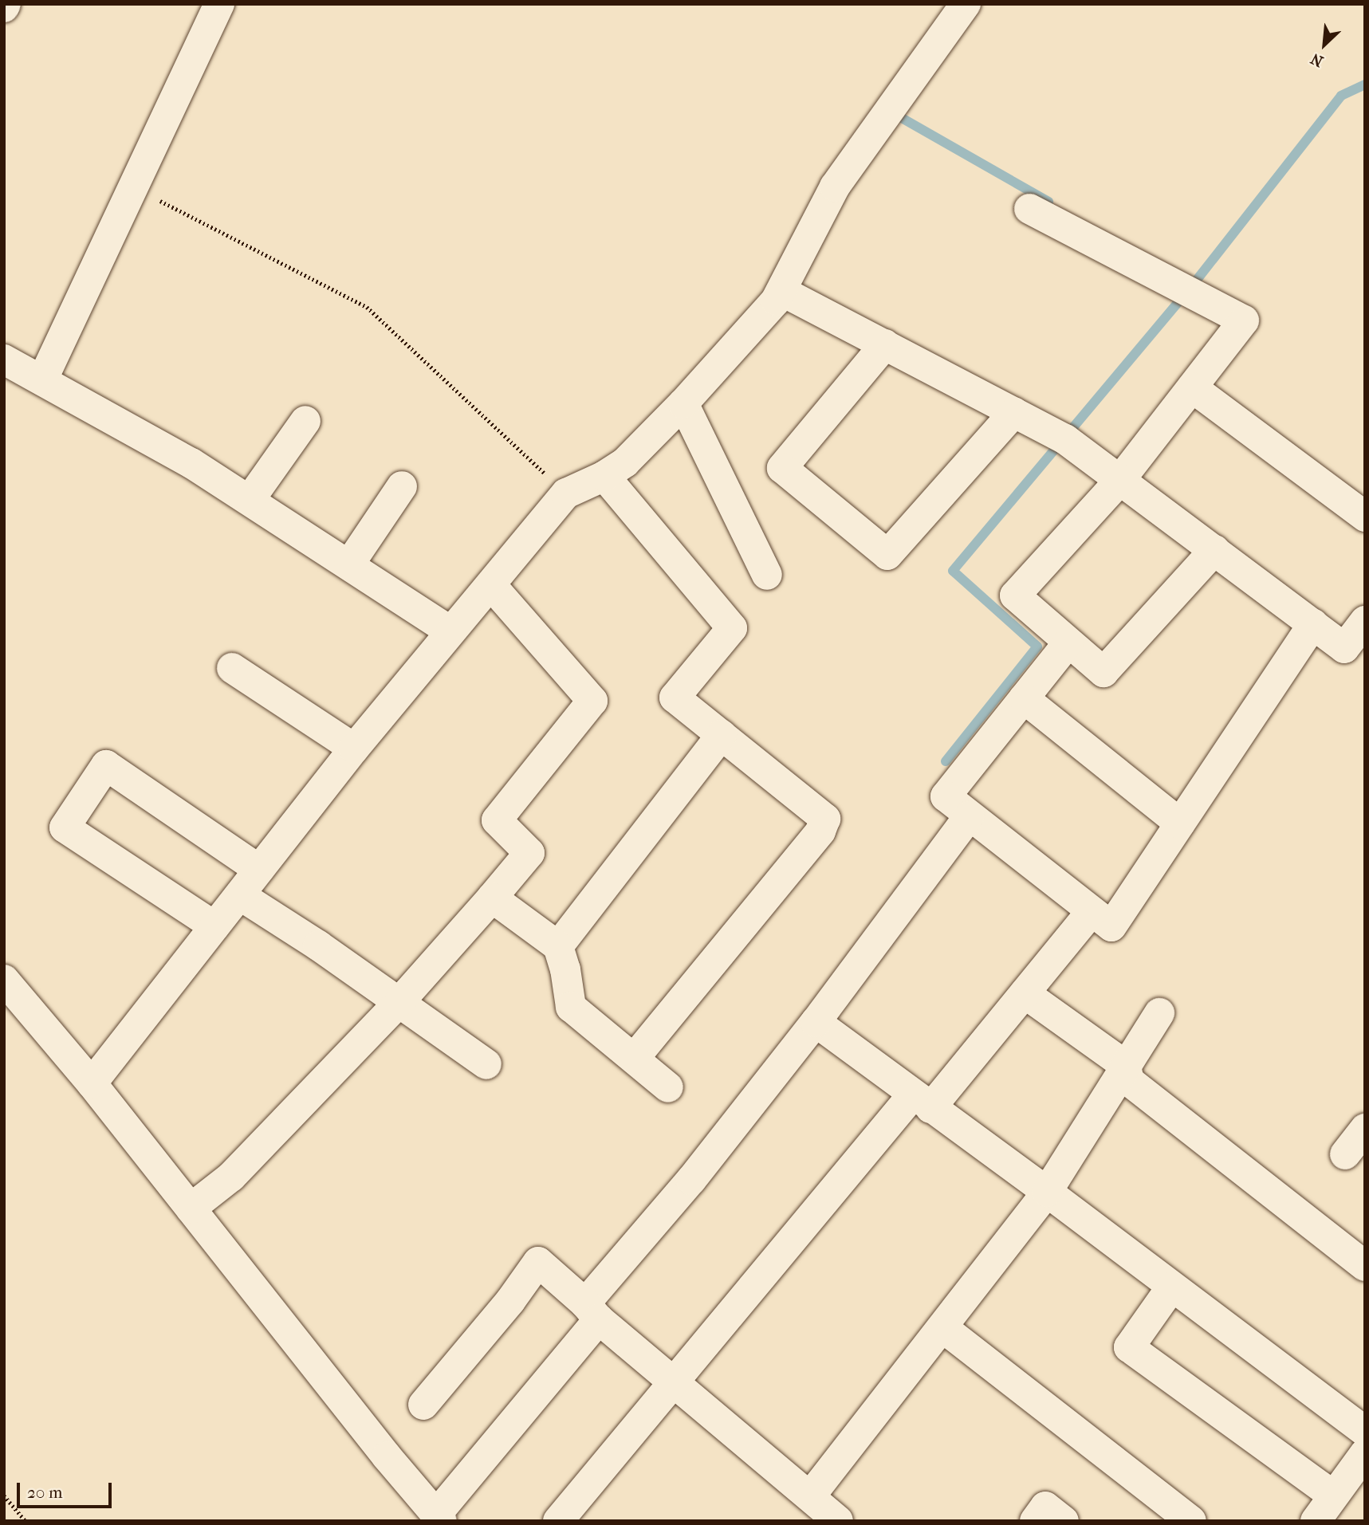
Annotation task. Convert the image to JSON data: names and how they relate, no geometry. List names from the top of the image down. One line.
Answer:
{"scale_bar":"20 m","north":"bottom left"}
